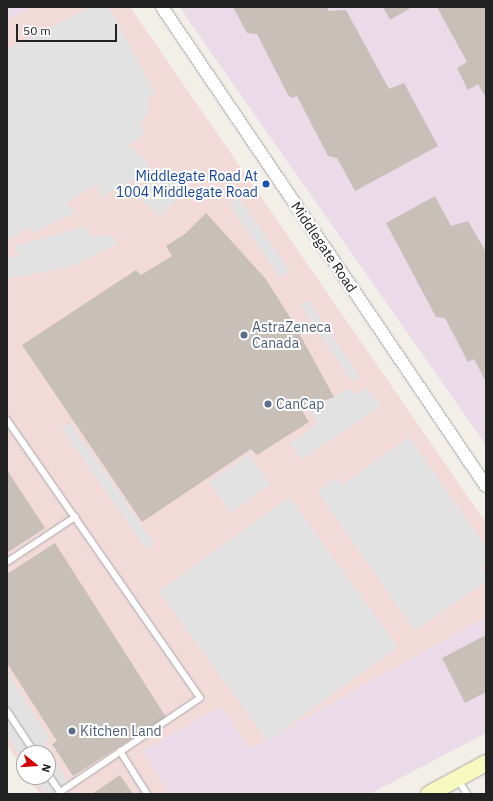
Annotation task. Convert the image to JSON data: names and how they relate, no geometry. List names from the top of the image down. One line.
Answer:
{"streets":{"street":["Middlegate Road"]},"places":["Middlegate Road At 1004 Middlegate Road","AstraZeneca Canada","CanCap","Kitchen Land"],"scale_bar":"50 m","north":"right"}
